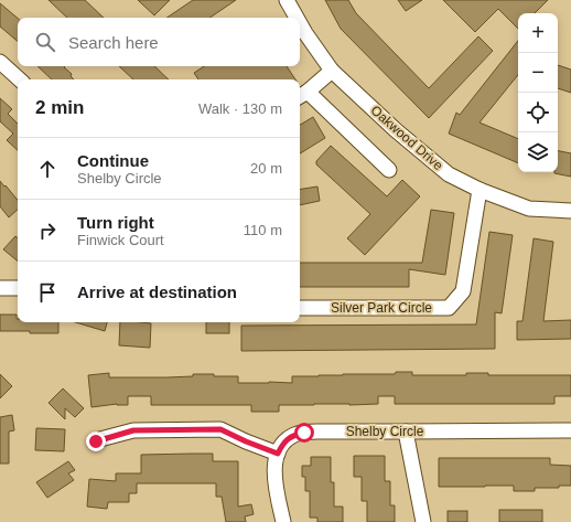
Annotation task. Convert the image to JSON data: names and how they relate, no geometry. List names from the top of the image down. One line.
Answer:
{"streets":{"street":["Oakwood Drive","Silver Park Circle","Shelby Circle"]},"crossings":[["Oakwood Drive","Silver Park Circle"]],"page":{"map_buttons":["+","−"],"search":"Search here","heading":["2 min","Walk · 130 m"],"list":[["Continue","Shelby Circle","20 m"],["Turn right","Finwick Court","110 m"],"Arrive at destination"]}}
